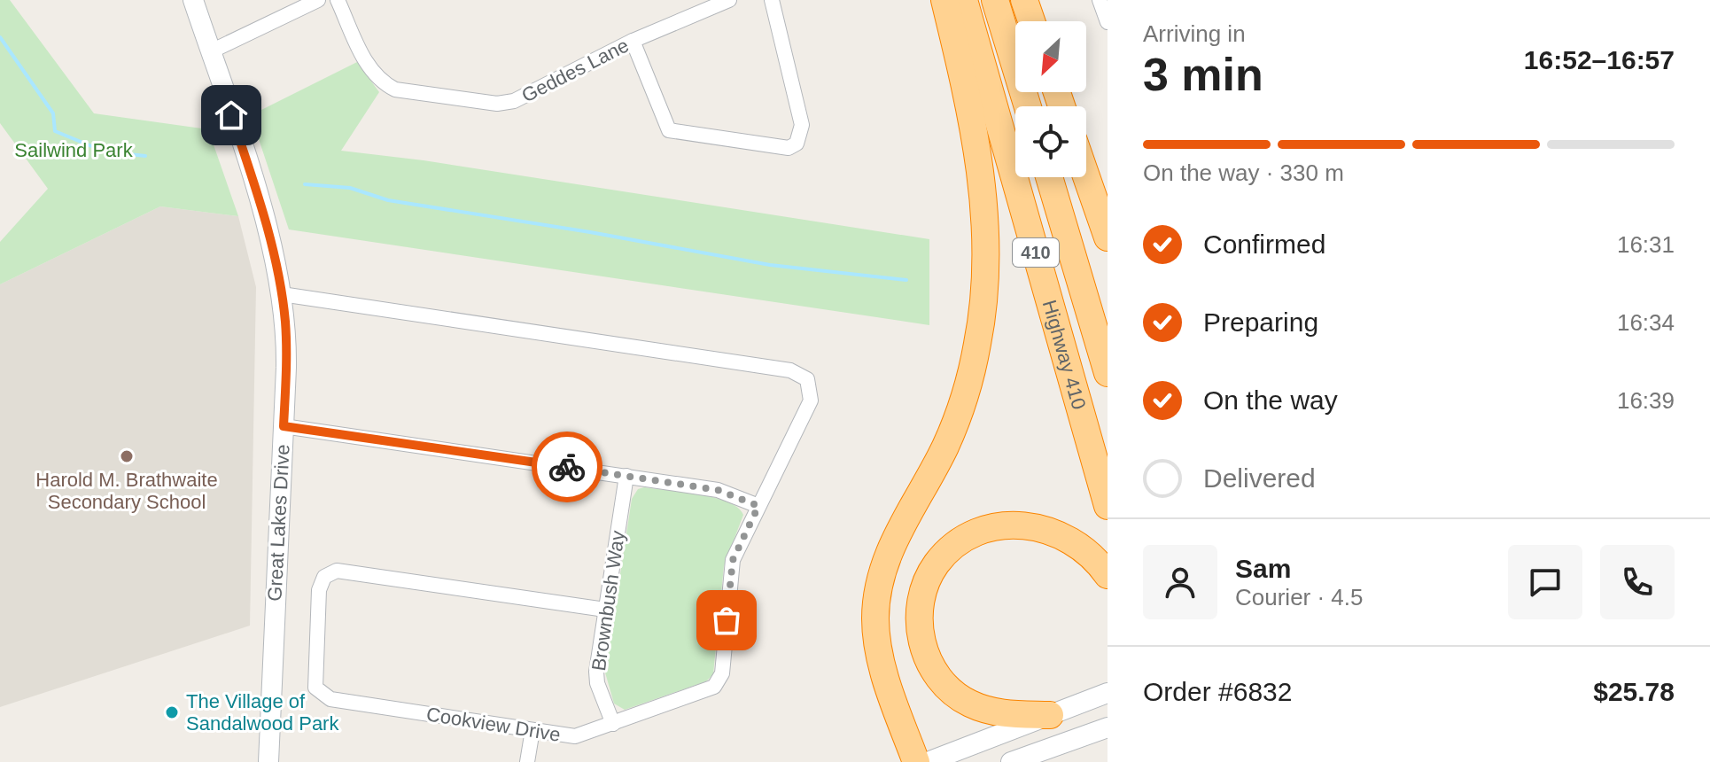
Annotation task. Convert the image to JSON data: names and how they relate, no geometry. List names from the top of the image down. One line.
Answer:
{"streets":{"highway":["410","Highway 410"],"street":["Geddes Lane","Great Lakes Drive","Brownbush Way","Cookview Drive"]},"crossings":[["Great Lakes Drive","Cookview Drive"],["Brownbush Way","Cookview Drive"]],"parks":["Sailwind Park"],"places":["Harold M. Brathwaite Secondary School","The Village of Sandalwood Park"],"north":"bottom left","page":{"heading":["3 min","Arriving in","16:52–16:57"],"panel":["Sam","Courier · 4.5","Order #6832","$25.78"],"bar":"On the way · 330 m","list":[["Confirmed","16:31"],["Preparing","16:34"],["On the way","16:39"],"Delivered"]}}
